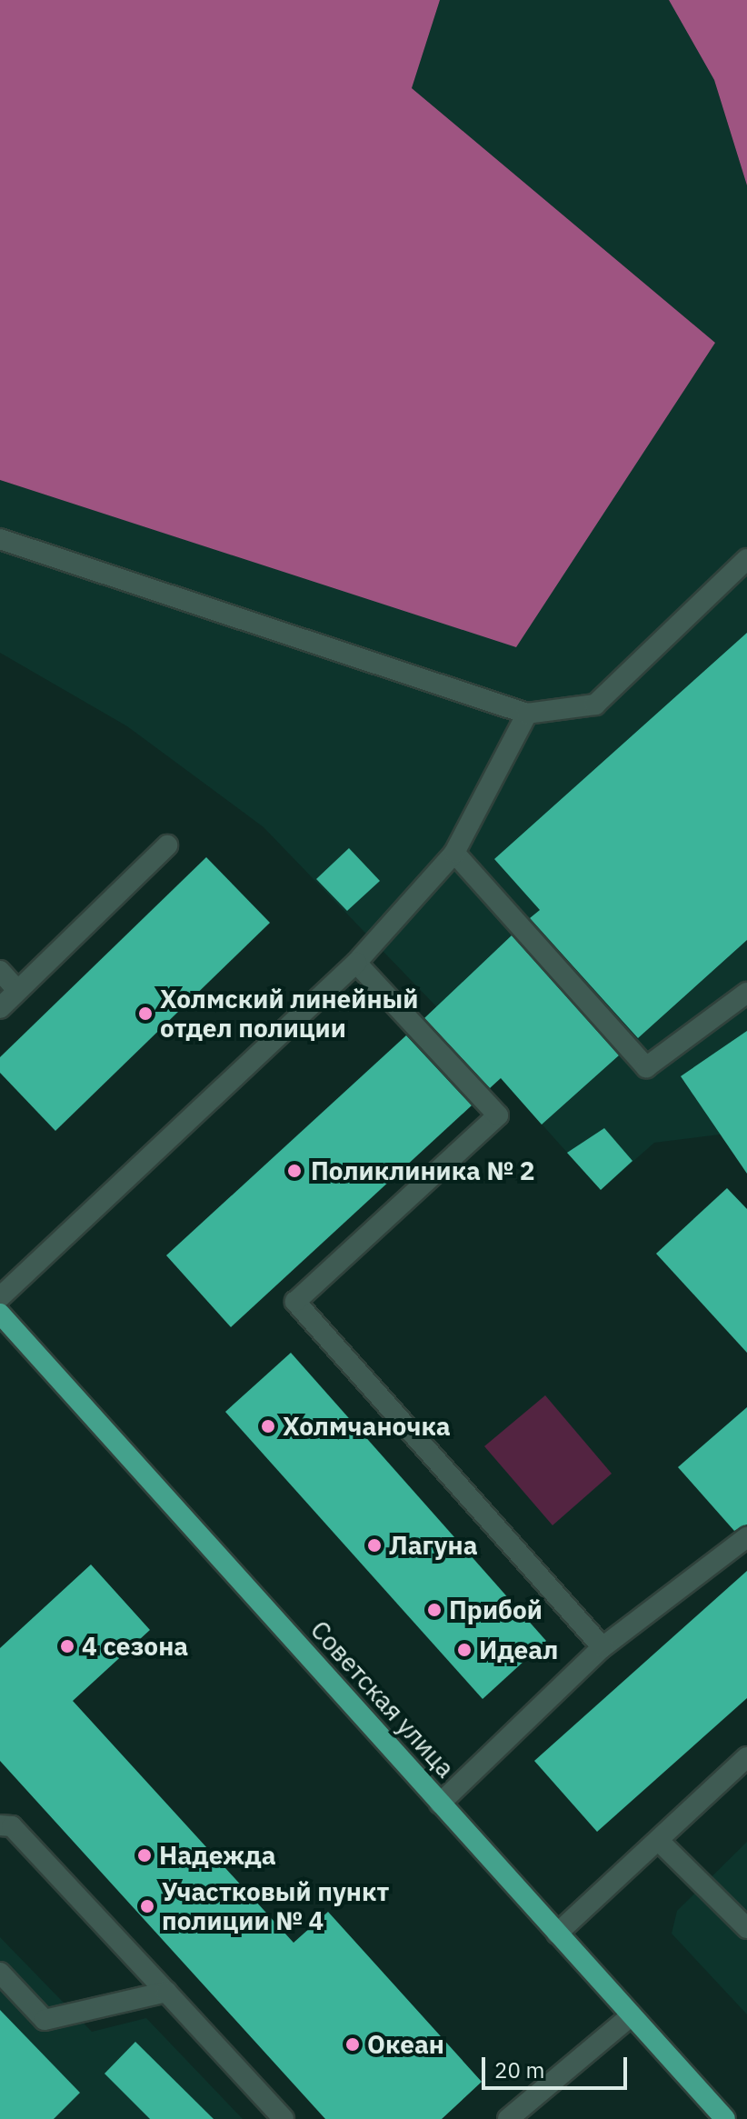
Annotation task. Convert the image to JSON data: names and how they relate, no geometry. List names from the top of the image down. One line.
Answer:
{"streets":{"main road":["Советская улица"]},"places":["Холмский линейный отдел полиции","Поликлиника № 2","Холмчаночка","Лагуна","Прибой","4 сезона","Идеал","Надежда","Участковый пункт полиции № 4","Океан"],"scale_bar":"20 m"}
